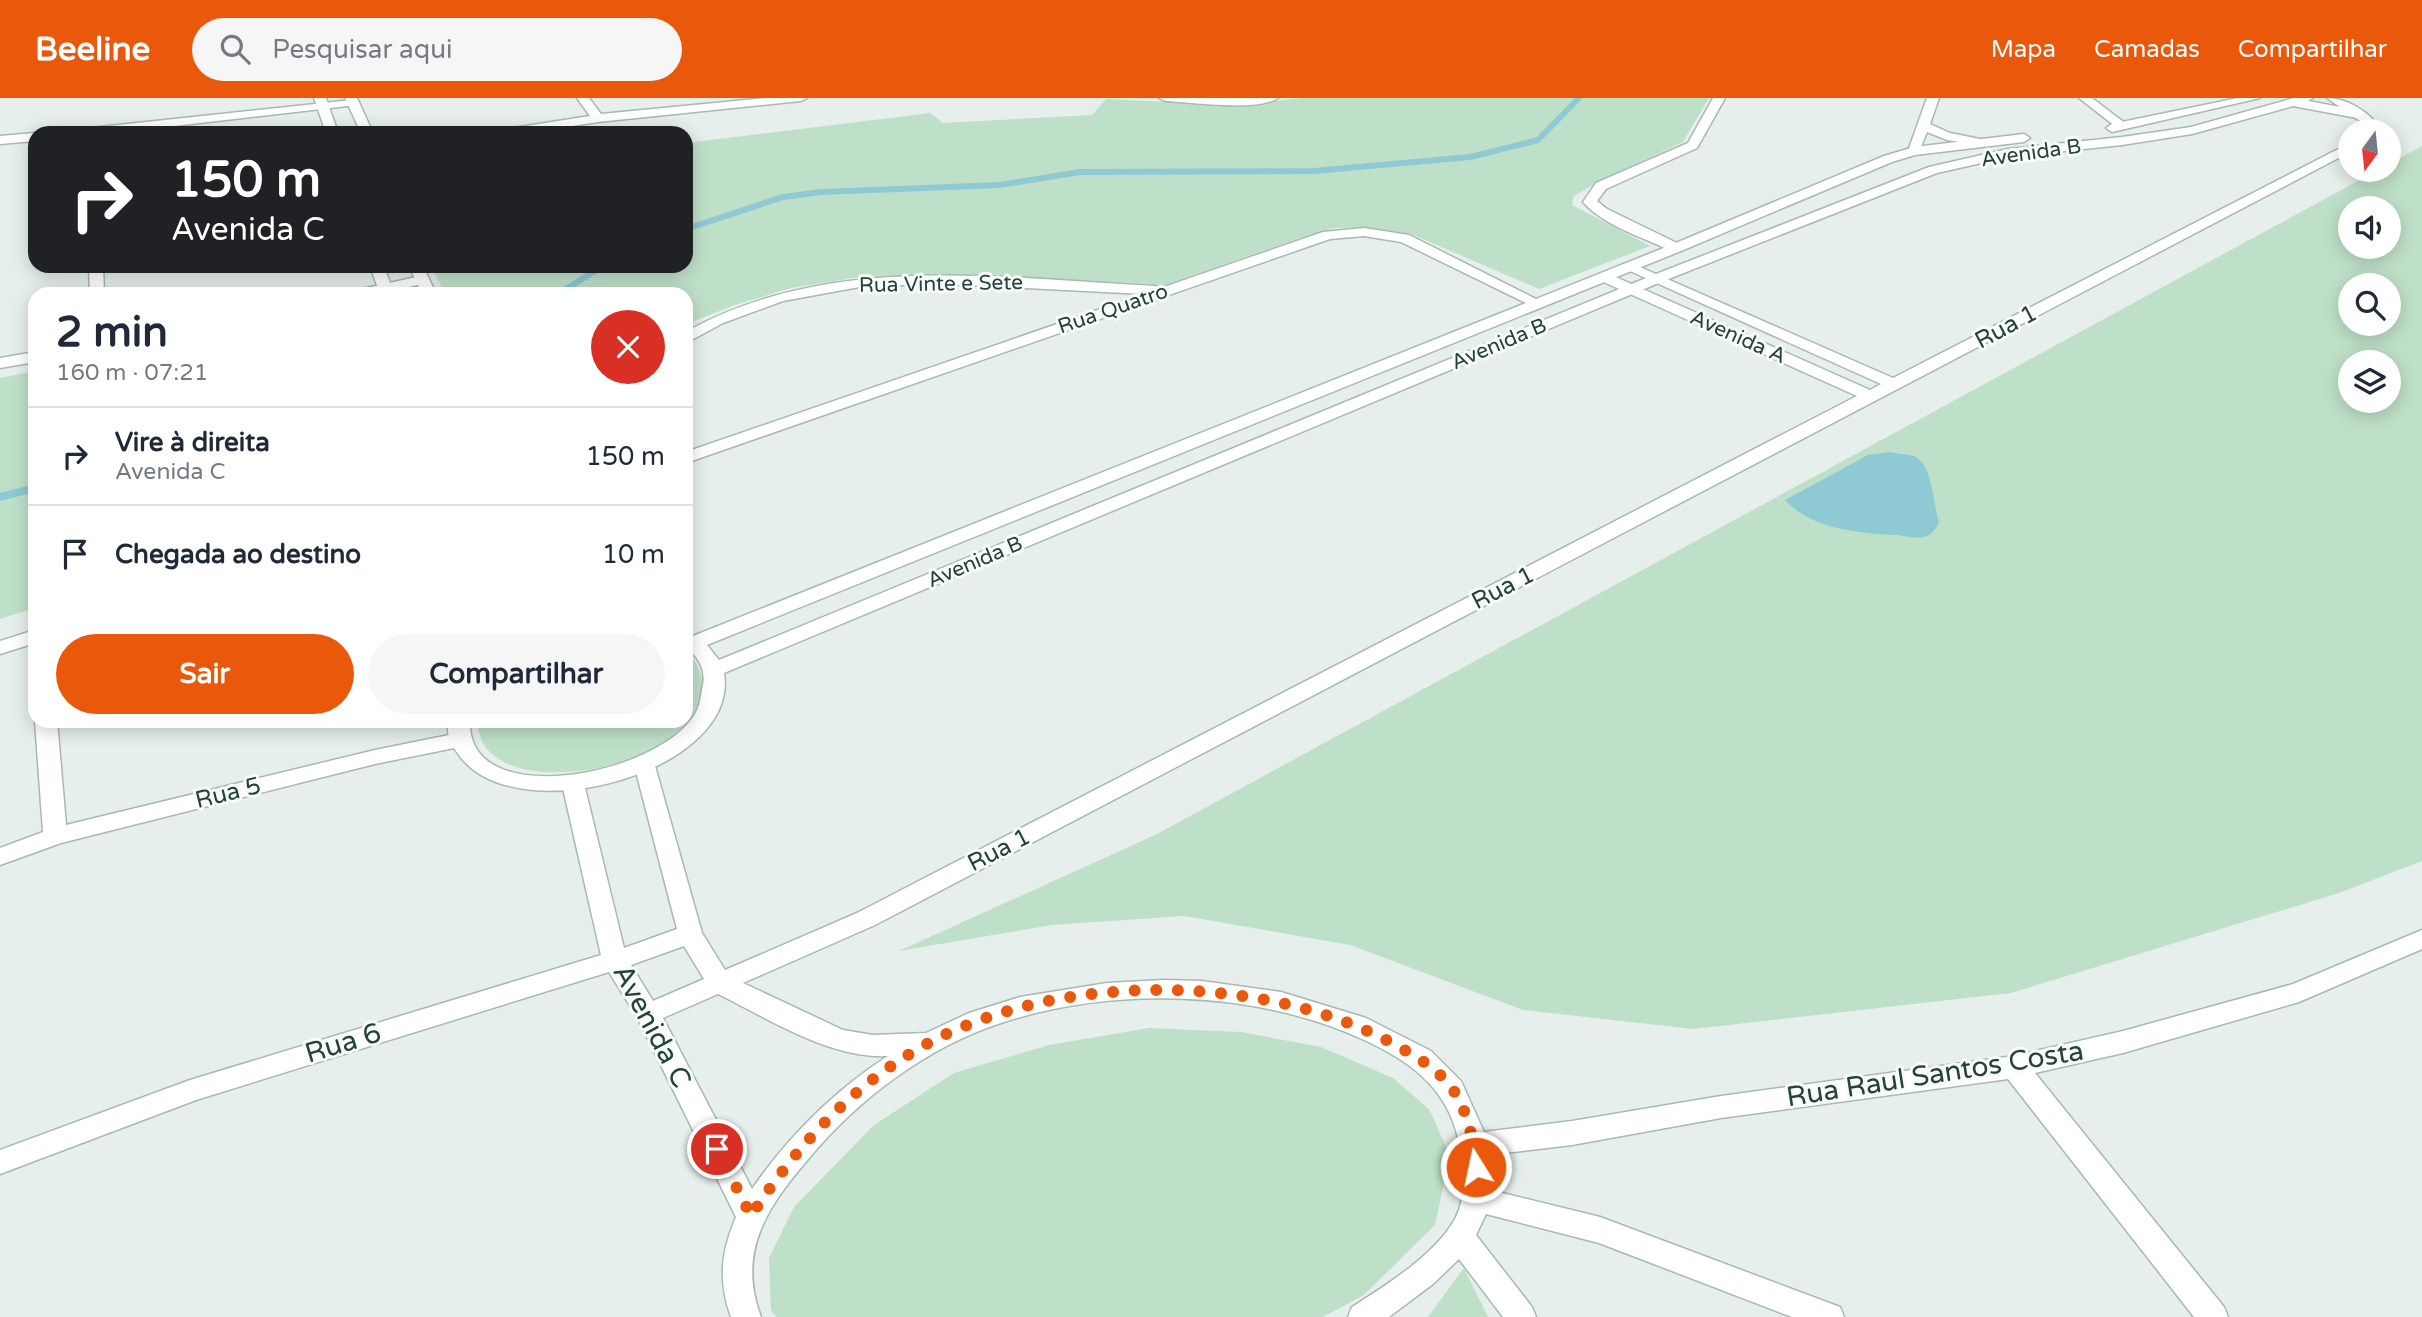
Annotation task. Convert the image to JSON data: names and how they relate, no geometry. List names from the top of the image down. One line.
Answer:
{"streets":{"street":["Avenida B","Rua Vinte e Sete","Rua Quatro","Rua 1","Avenida A","Rua 5","Avenida C","Rua 6","Rua Raul Santos Costa"]},"crossings":[["Avenida B","Rua Quatro"],["Avenida B","Avenida A"],["Rua Vinte e Sete","Rua Quatro"],["Rua 1","Avenida A"],["Rua 1","Avenida C"],["Avenida C","Rua 6"]],"north":"bottom","page":{"header":"Beeline","search":"Pesquisar aqui","nav":["Mapa","Camadas","Compartilhar"],"turn":["150 m","Avenida C"],"heading":["2 min","160 m · 07:21"],"list":[{"name":"Vire à direita","note":"Avenida C","value":"150 m"},{"name":"Chegada ao destino","value":"10 m"}],"buttons":["Sair","Compartilhar"]}}
